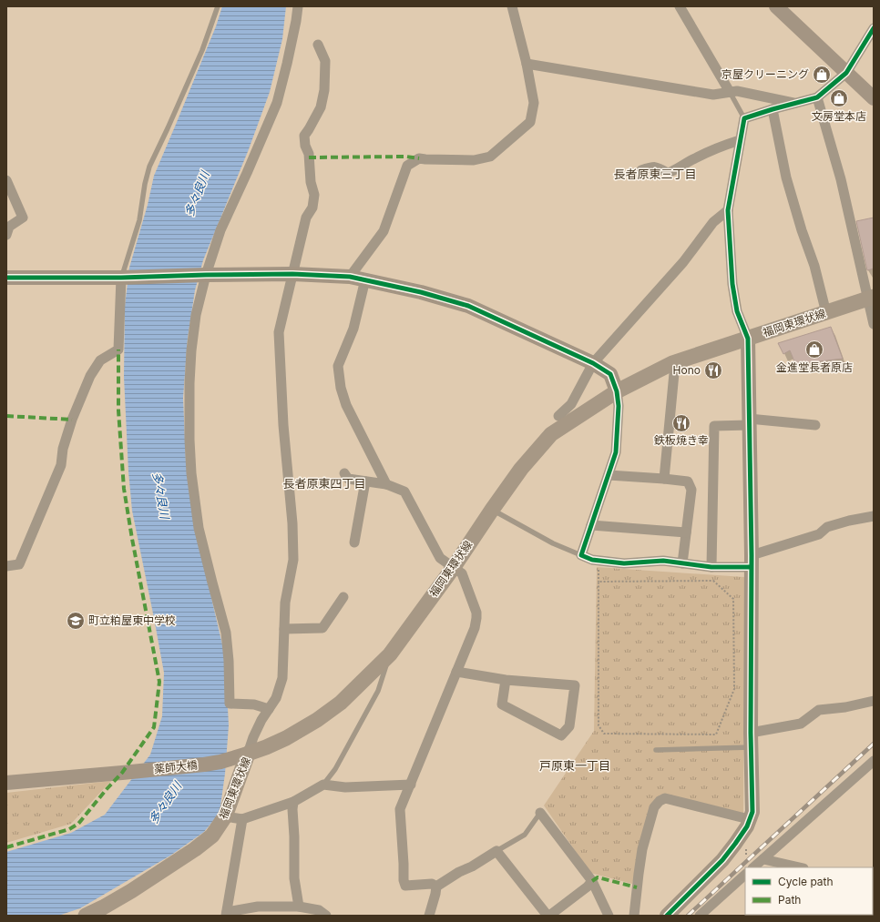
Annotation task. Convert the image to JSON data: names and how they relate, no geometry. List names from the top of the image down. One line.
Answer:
{"streets":{"main road":["福岡東環状線"],"street":["薬師大橋"]},"crossings":[["福岡東環状線","薬師大橋"]],"districts":["長者原東三丁目","長者原東四丁目","戸原東一丁目"],"water":["多々良川"],"places":{"shop":["京屋クリーニング","文房堂本店","金進堂長者原店"],"restaurant":["Hono","鉄板焼き幸"],"school or university":["町立粕屋東中学校"]},"legend":["Cycle path","Path"]}
